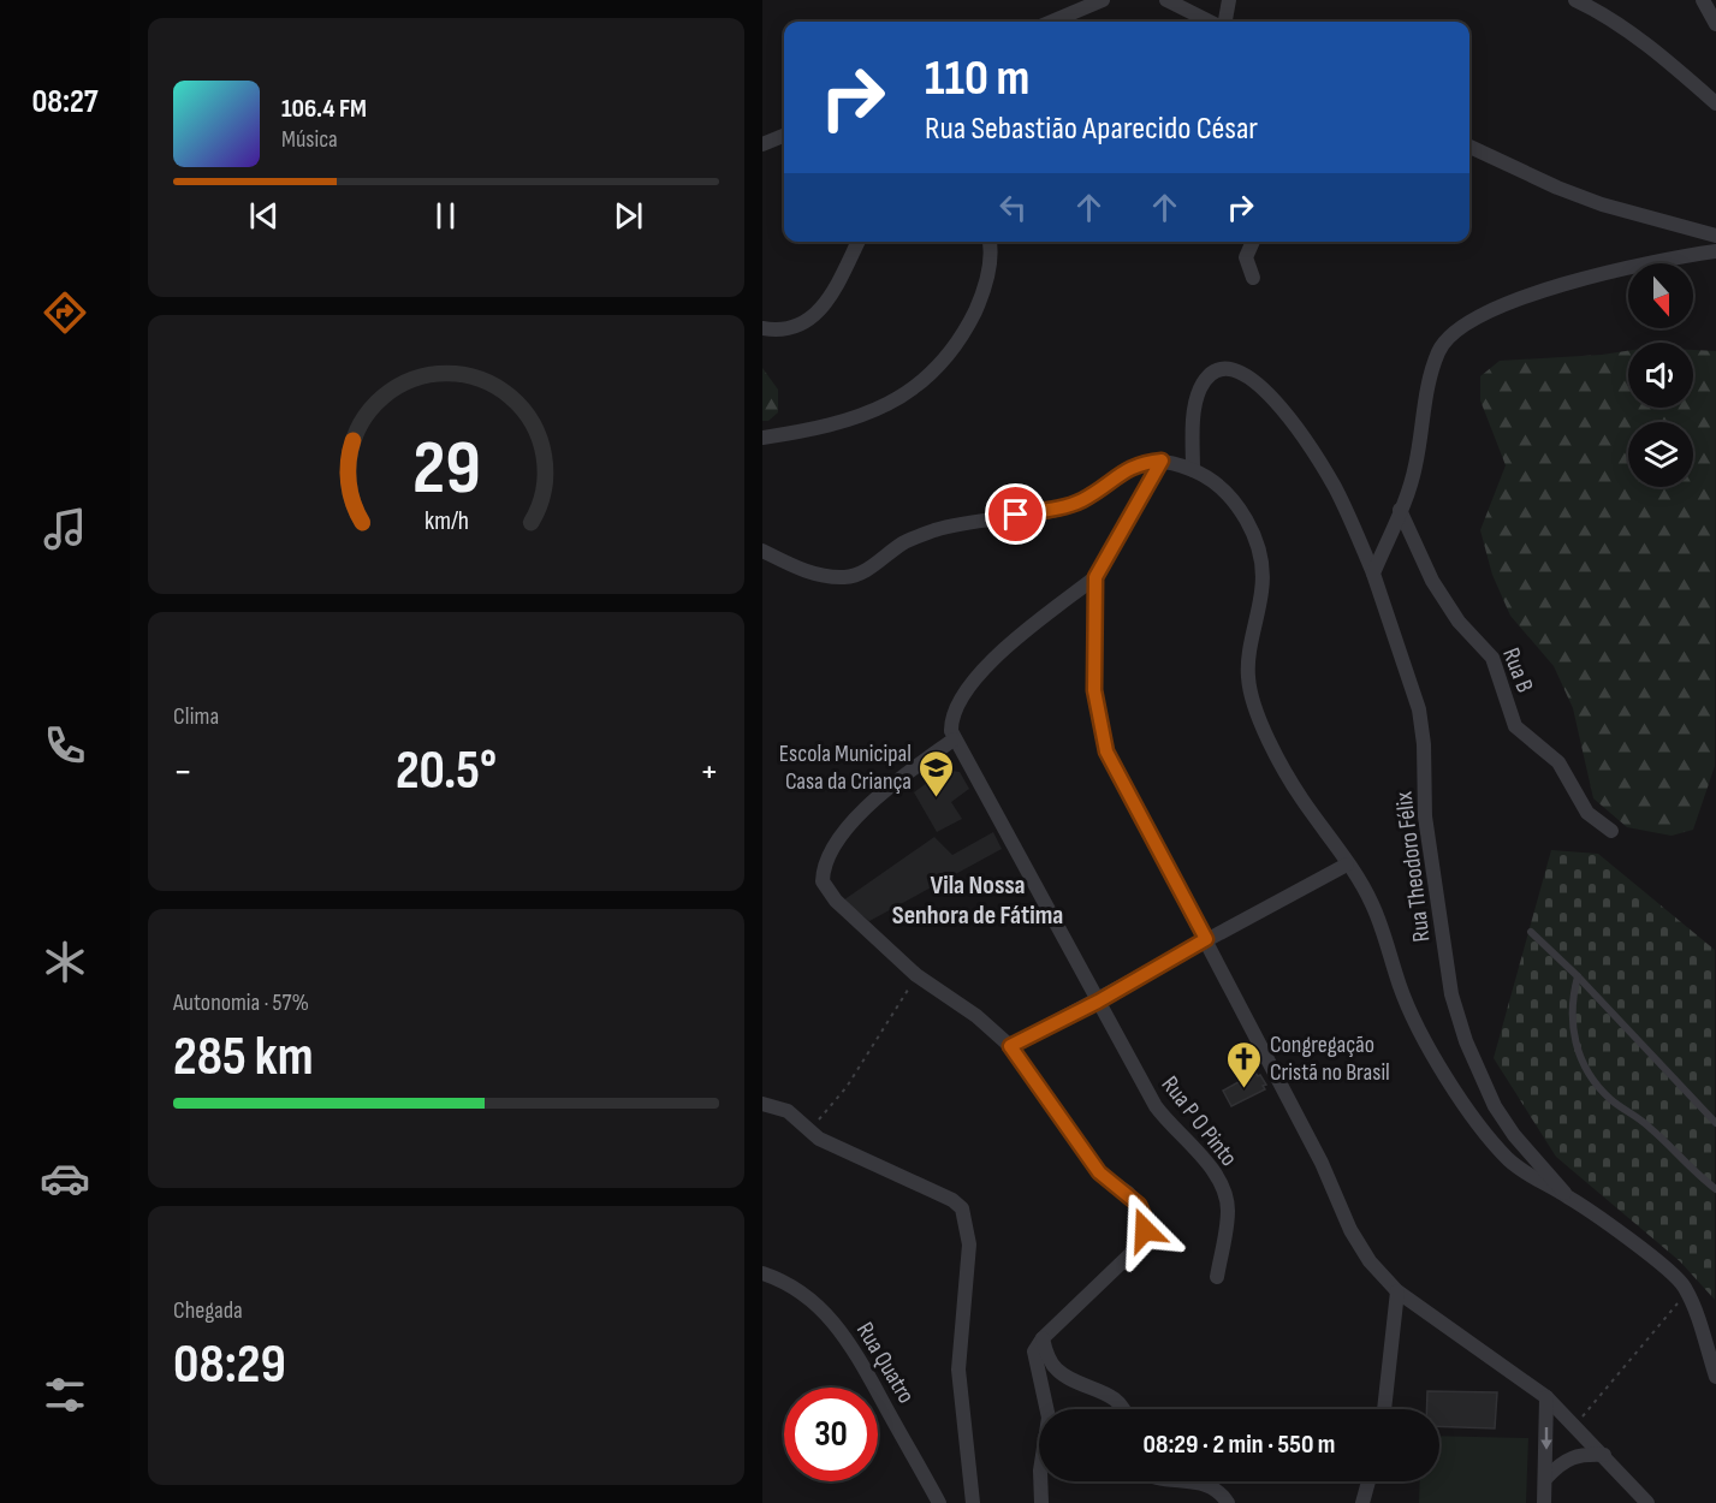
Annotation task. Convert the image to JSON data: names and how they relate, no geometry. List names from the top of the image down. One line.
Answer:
{"streets":{"street":["Rua B","Rua Theodoro Félix","Rua P O Pinto","Rua Quatro"]},"districts":["Vila Nossa Senhora de Fátima"],"places":{"school or university":["Escola Municipal Casa da Criança"],"church":["Congregação Cristã no Brasil"]},"north":"bottom","page":{"tabs":"08:27","turn":["110 m","Rua Sebastião Aparecido César"],"song":["106.4 FM","Música"],"tile":["Clima",["Autonomia · 57%","285 km"],["Chegada","08:29"]],"heat":["−","20.5°","+"],"limit":"30","trip":"08:29 · 2 min · 550 m","gauge":["29","km/h"]}}
